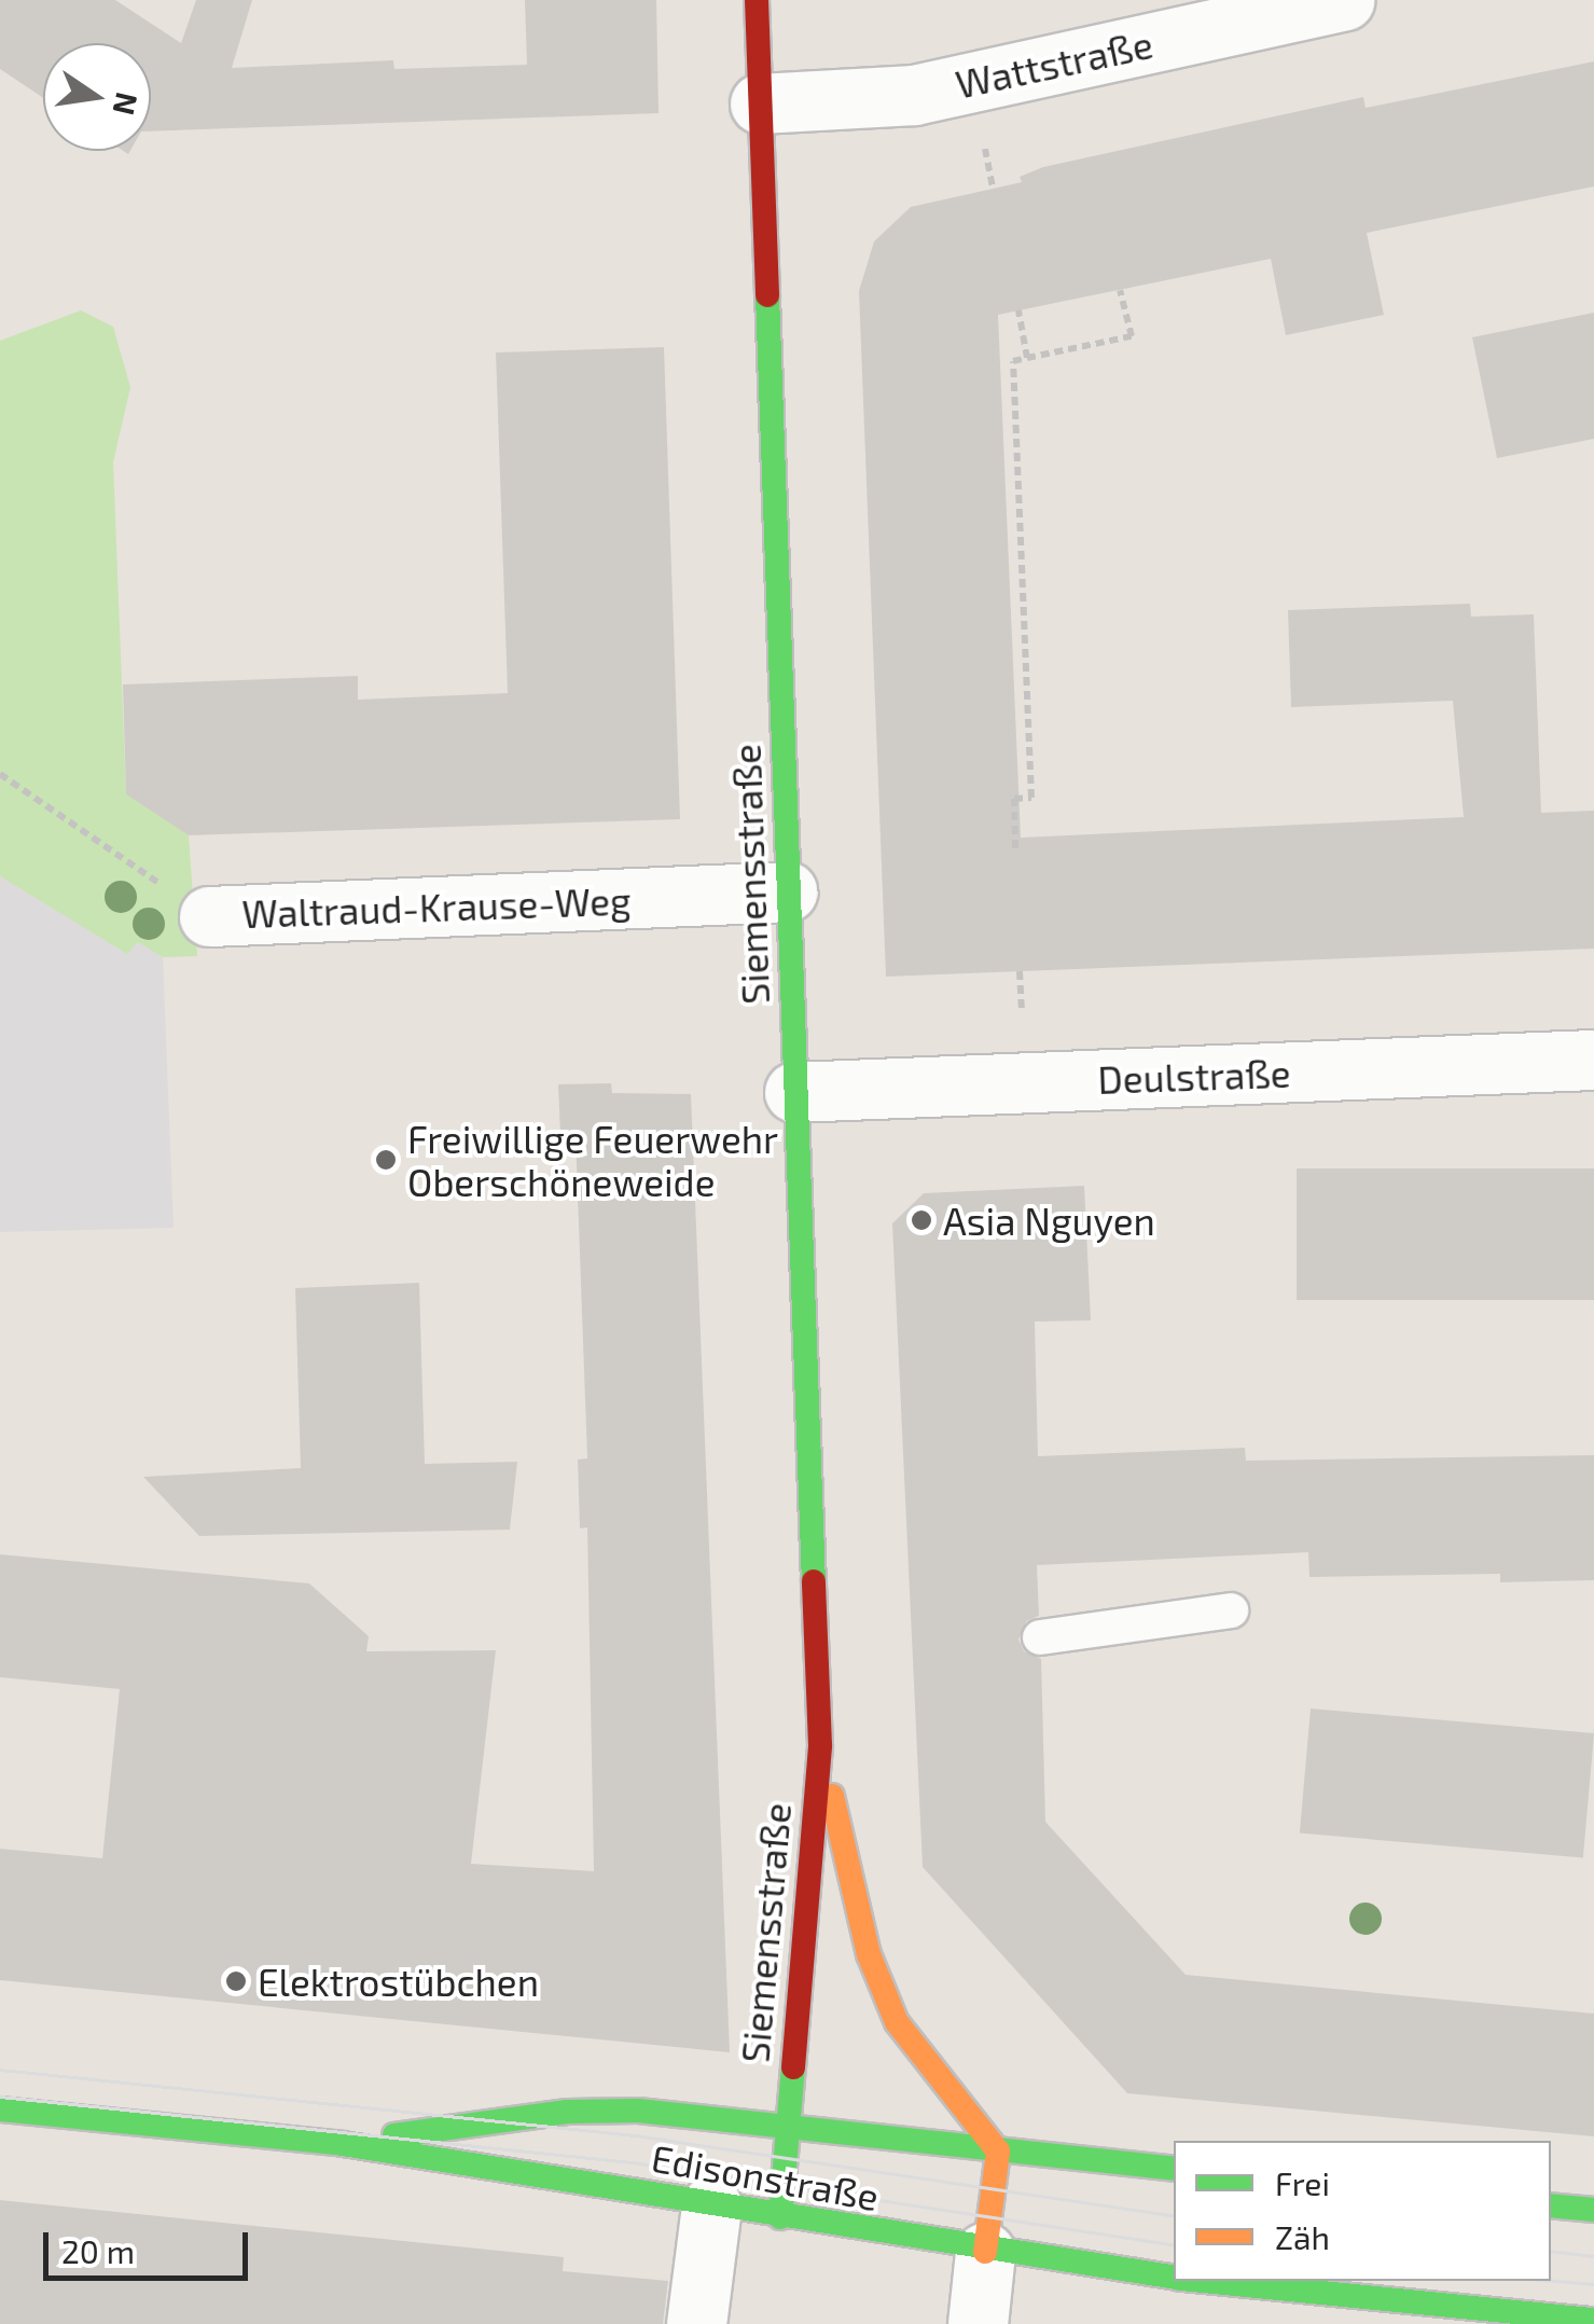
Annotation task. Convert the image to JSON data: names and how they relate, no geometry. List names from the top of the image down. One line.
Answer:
{"streets":{"main road":["Siemensstraße","Edisonstraße"],"street":["Wattstraße","Waltraud-Krause-Weg","Deulstraße"]},"crossings":[["Wattstraße","Siemensstraße"],["Siemensstraße","Waltraud-Krause-Weg"],["Siemensstraße","Deulstraße"],["Siemensstraße","Edisonstraße"]],"places":["Freiwillige Feuerwehr Oberschöneweide","Asia Nguyen","Elektrostübchen"],"legend":["Frei","Zäh"],"scale_bar":"20 m","north":"right"}
